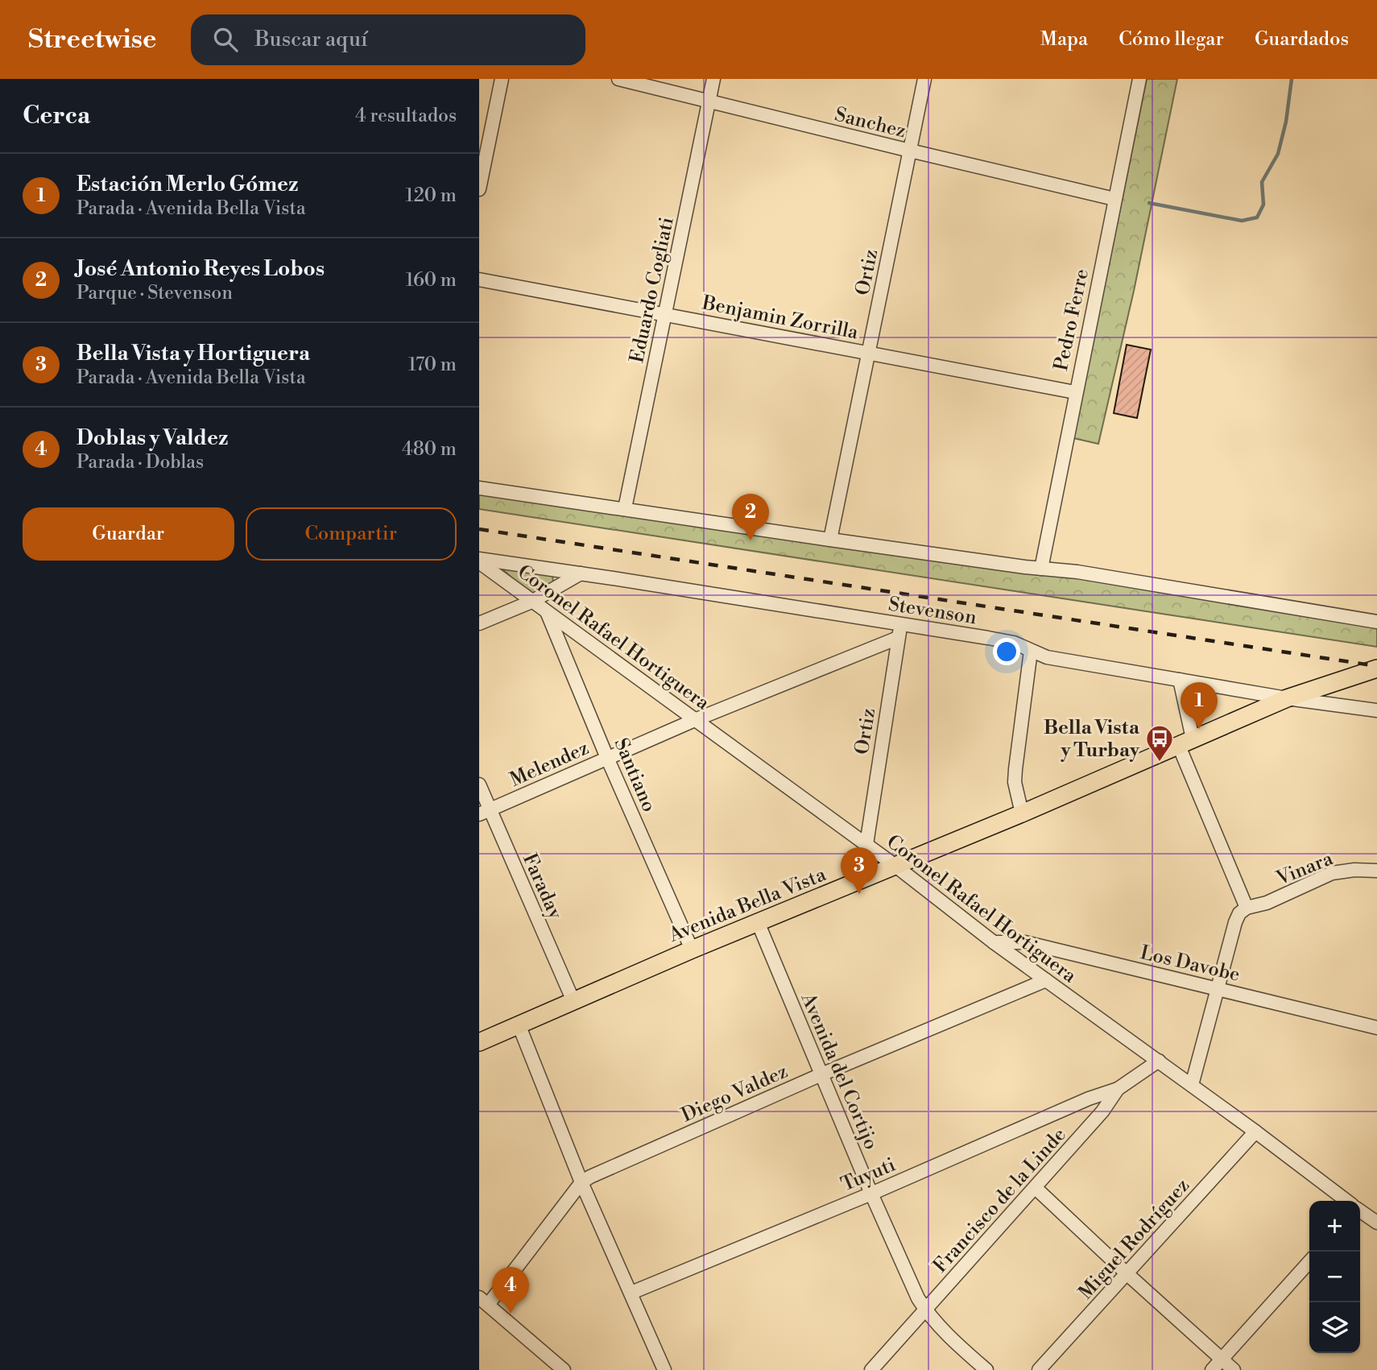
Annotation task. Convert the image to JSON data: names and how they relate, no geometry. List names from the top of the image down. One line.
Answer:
{"streets":{"main road":["Avenida Bella Vista"],"street":["Sanchez","Ortiz","Eduardo Cogliati","Benjamin Zorrilla","Pedro Ferre","Stevenson","Coronel Rafael Hortiguera","Melendez","Santiano","Vinara","Faraday","Los Davobe","Avenida del Cortijo","Diego Valdez","Tuyuti","Francisco de la Linde","Miguel Rodríguez"]},"crossings":[["Sanchez","Ortiz"],["Sanchez","Eduardo Cogliati"],["Sanchez","Pedro Ferre"],["Ortiz","Benjamin Zorrilla"],["Ortiz","Stevenson"],["Ortiz","Coronel Rafael Hortiguera"],["Ortiz","Melendez"],["Eduardo Cogliati","Benjamin Zorrilla"],["Benjamin Zorrilla","Pedro Ferre"],["Stevenson","Coronel Rafael Hortiguera"],["Stevenson","Melendez"],["Stevenson","Avenida Bella Vista"],["Coronel Rafael Hortiguera","Melendez"],["Coronel Rafael Hortiguera","Santiano"],["Coronel Rafael Hortiguera","Avenida Bella Vista"],["Coronel Rafael Hortiguera","Los Davobe"],["Coronel Rafael Hortiguera","Diego Valdez"],["Coronel Rafael Hortiguera","Francisco de la Linde"],["Coronel Rafael Hortiguera","Miguel Rodríguez"],["Melendez","Santiano"],["Melendez","Faraday"],["Santiano","Avenida Bella Vista"],["Faraday","Avenida Bella Vista"],["Avenida Bella Vista","Avenida del Cortijo"],["Avenida del Cortijo","Diego Valdez"],["Avenida del Cortijo","Tuyuti"],["Avenida del Cortijo","Francisco de la Linde"],["Tuyuti","Francisco de la Linde"]],"places":{"bus stop":["Bella Vista y Turbay"]},"page":{"header":"Streetwise","search":"Buscar aquí","nav":["Mapa","Cómo llegar","Guardados"],"heading":["Cerca","4 resultados"],"list":[{"mark":"1","name":"Estación Merlo Gómez","note":"Parada · Avenida Bella Vista","value":"120 m"},{"mark":"2","name":"José Antonio Reyes Lobos","note":"Parque · Stevenson","value":"160 m"},{"mark":"3","name":"Bella Vista y Hortiguera","note":"Parada · Avenida Bella Vista","value":"170 m"},{"mark":"4","name":"Doblas y Valdez","note":"Parada · Doblas","value":"480 m"}],"buttons":["Guardar","Compartir"],"pins":["2","1","3","4"],"map_buttons":["+","−"]}}
